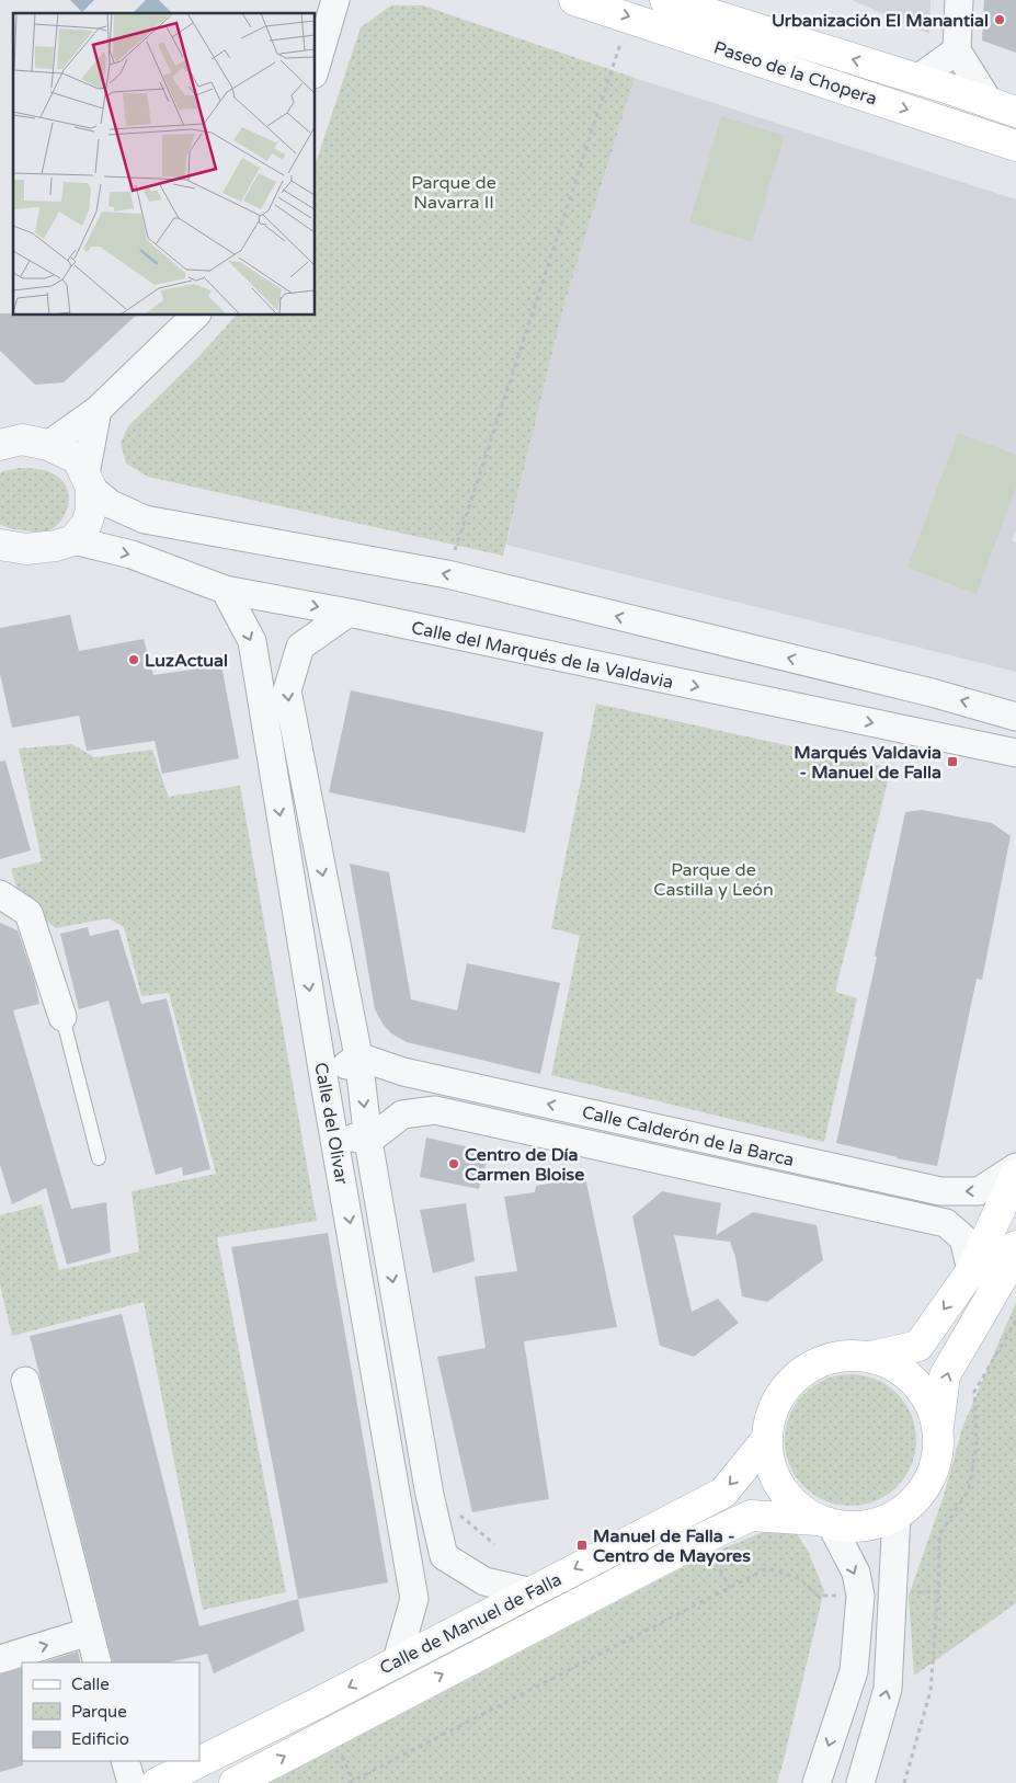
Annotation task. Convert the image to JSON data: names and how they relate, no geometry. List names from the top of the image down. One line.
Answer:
{"streets":{"main road":["Paseo de la Chopera","Calle de Manuel de Falla"],"street":["Calle del Marqués de la Valdavia","Calle del Olivar","Calle Calderón de la Barca"]},"crossings":[["Calle del Marqués de la Valdavia","Calle del Olivar"],["Calle del Olivar","Calle Calderón de la Barca"],["Calle del Olivar","Calle de Manuel de Falla"]],"one_way":["Calle del Olivar"],"parks":["Parque de Navarra II","Parque de Castilla y León"],"places":{"other":["Urbanización El Manantial","LuzActual","Centro de Día Carmen Bloise"],"transit":["Marqués Valdavia - Manuel de Falla","Manuel de Falla - Centro de Mayores"]},"legend":["Calle","Parque","Edificio"]}
